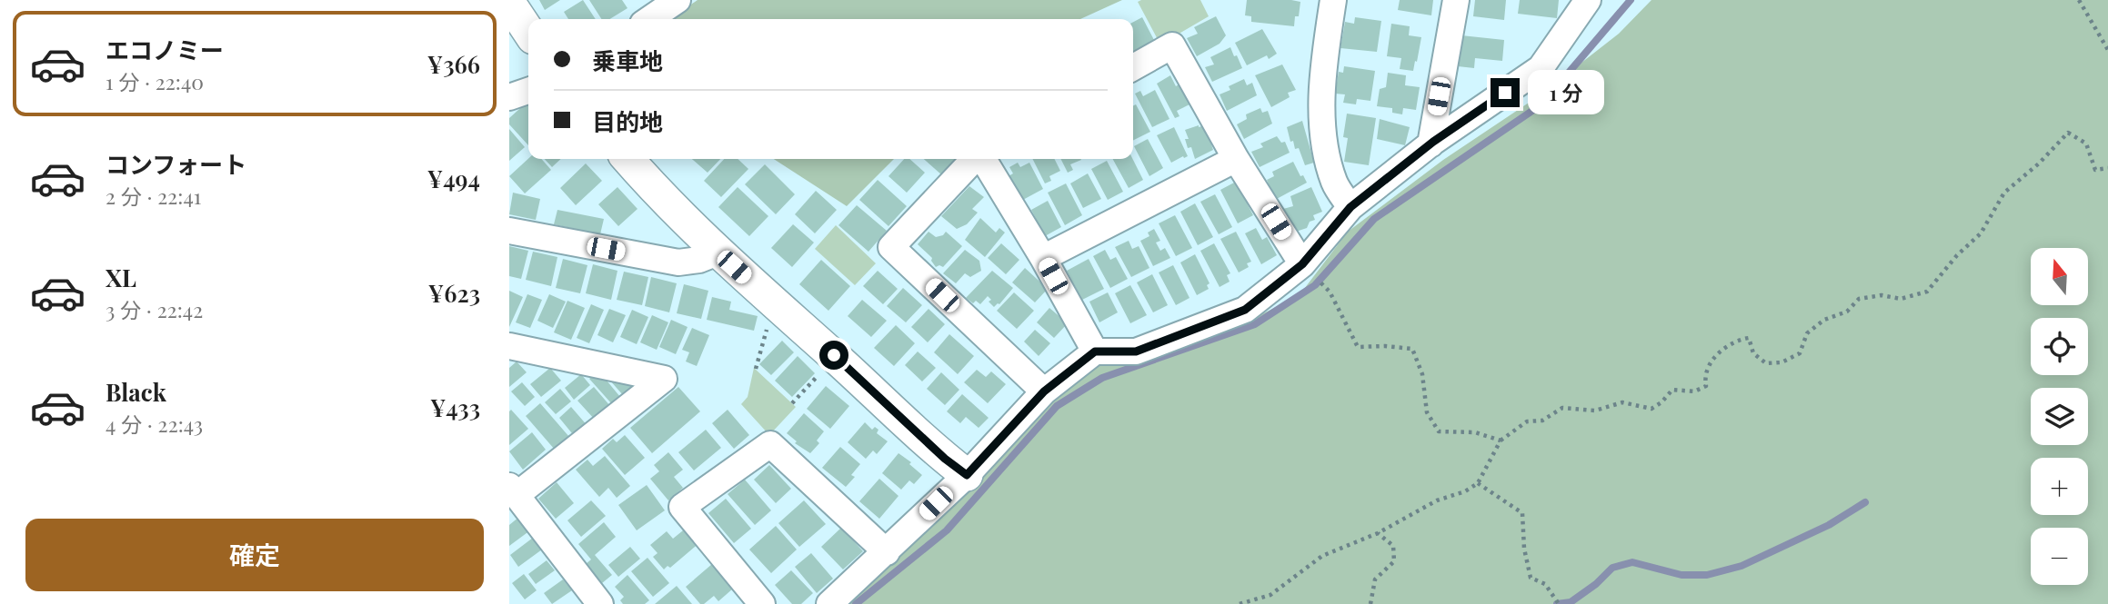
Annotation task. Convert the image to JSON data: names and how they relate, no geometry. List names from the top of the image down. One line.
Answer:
{"north":"top","page":{"list":[{"name":"エコノミー","note":"1 分 · 22:40","value":"¥366"},{"name":"コンフォート","note":"2 分 · 22:41","value":"¥494"},{"name":"XL","note":"3 分 · 22:42","value":"¥623"},{"name":"Black","note":"4 分 · 22:43","value":"¥433"}],"banner":["乗車地","目的地"],"bubble":"1 分","map_buttons":["+","−"],"buttons":"確定"}}
